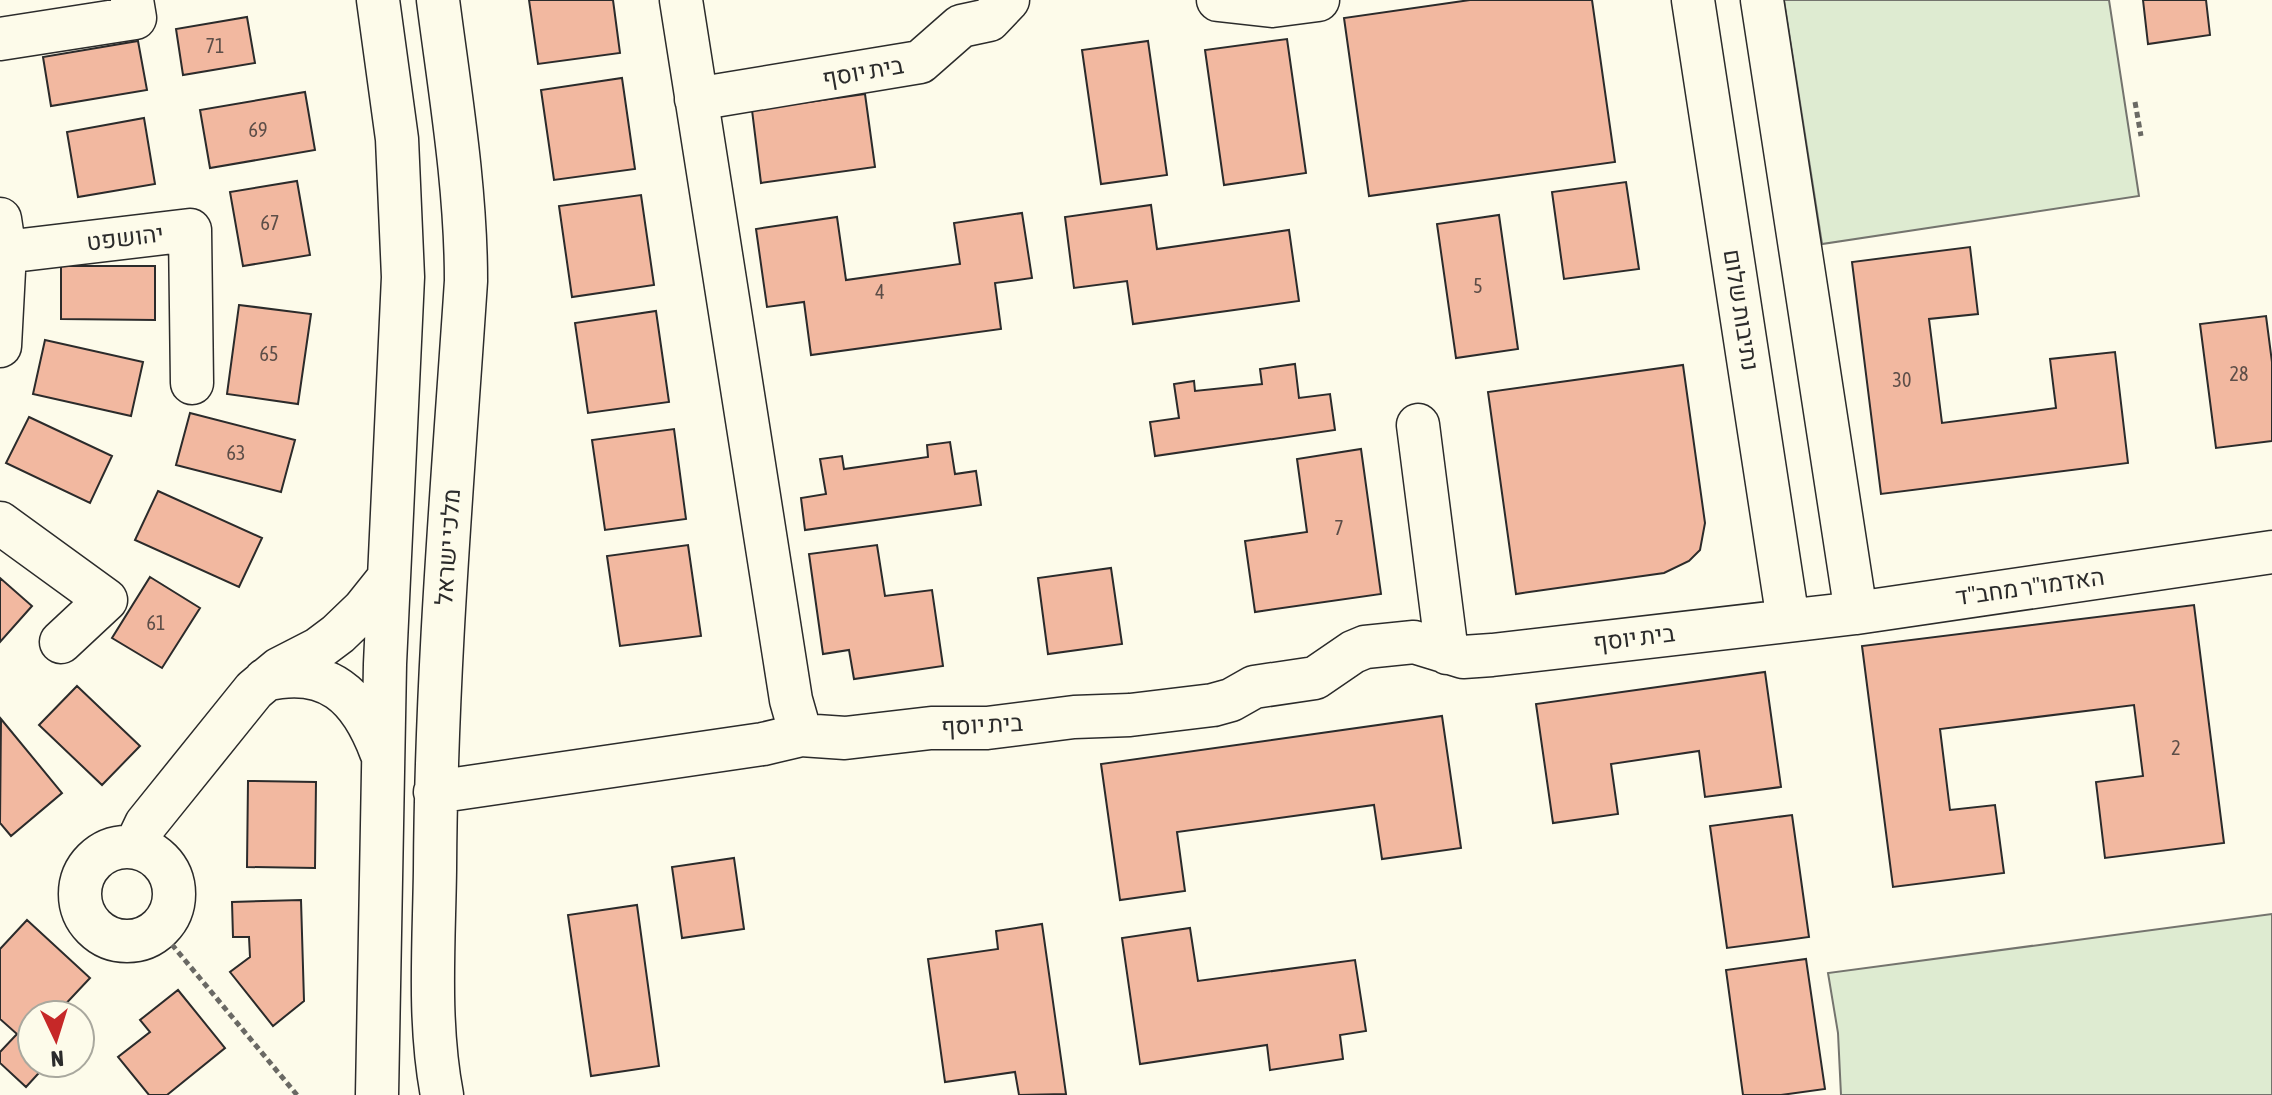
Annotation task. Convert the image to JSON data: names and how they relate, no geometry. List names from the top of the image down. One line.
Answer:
{"streets":{"street":["בית יוסף","יהושפט","נתיבות שלום","מלכי ישראל","האדמו\"ר מחב\"ד"]},"crossings":[["בית יוסף","נתיבות שלום"],["בית יוסף","מלכי ישראל"],["בית יוסף","האדמו\"ר מחב\"ד"],["נתיבות שלום","האדמו\"ר מחב\"ד"]],"house_numbers":["71","69","67","5","4","65","28","30","63","7","61","2"],"north":"bottom"}
